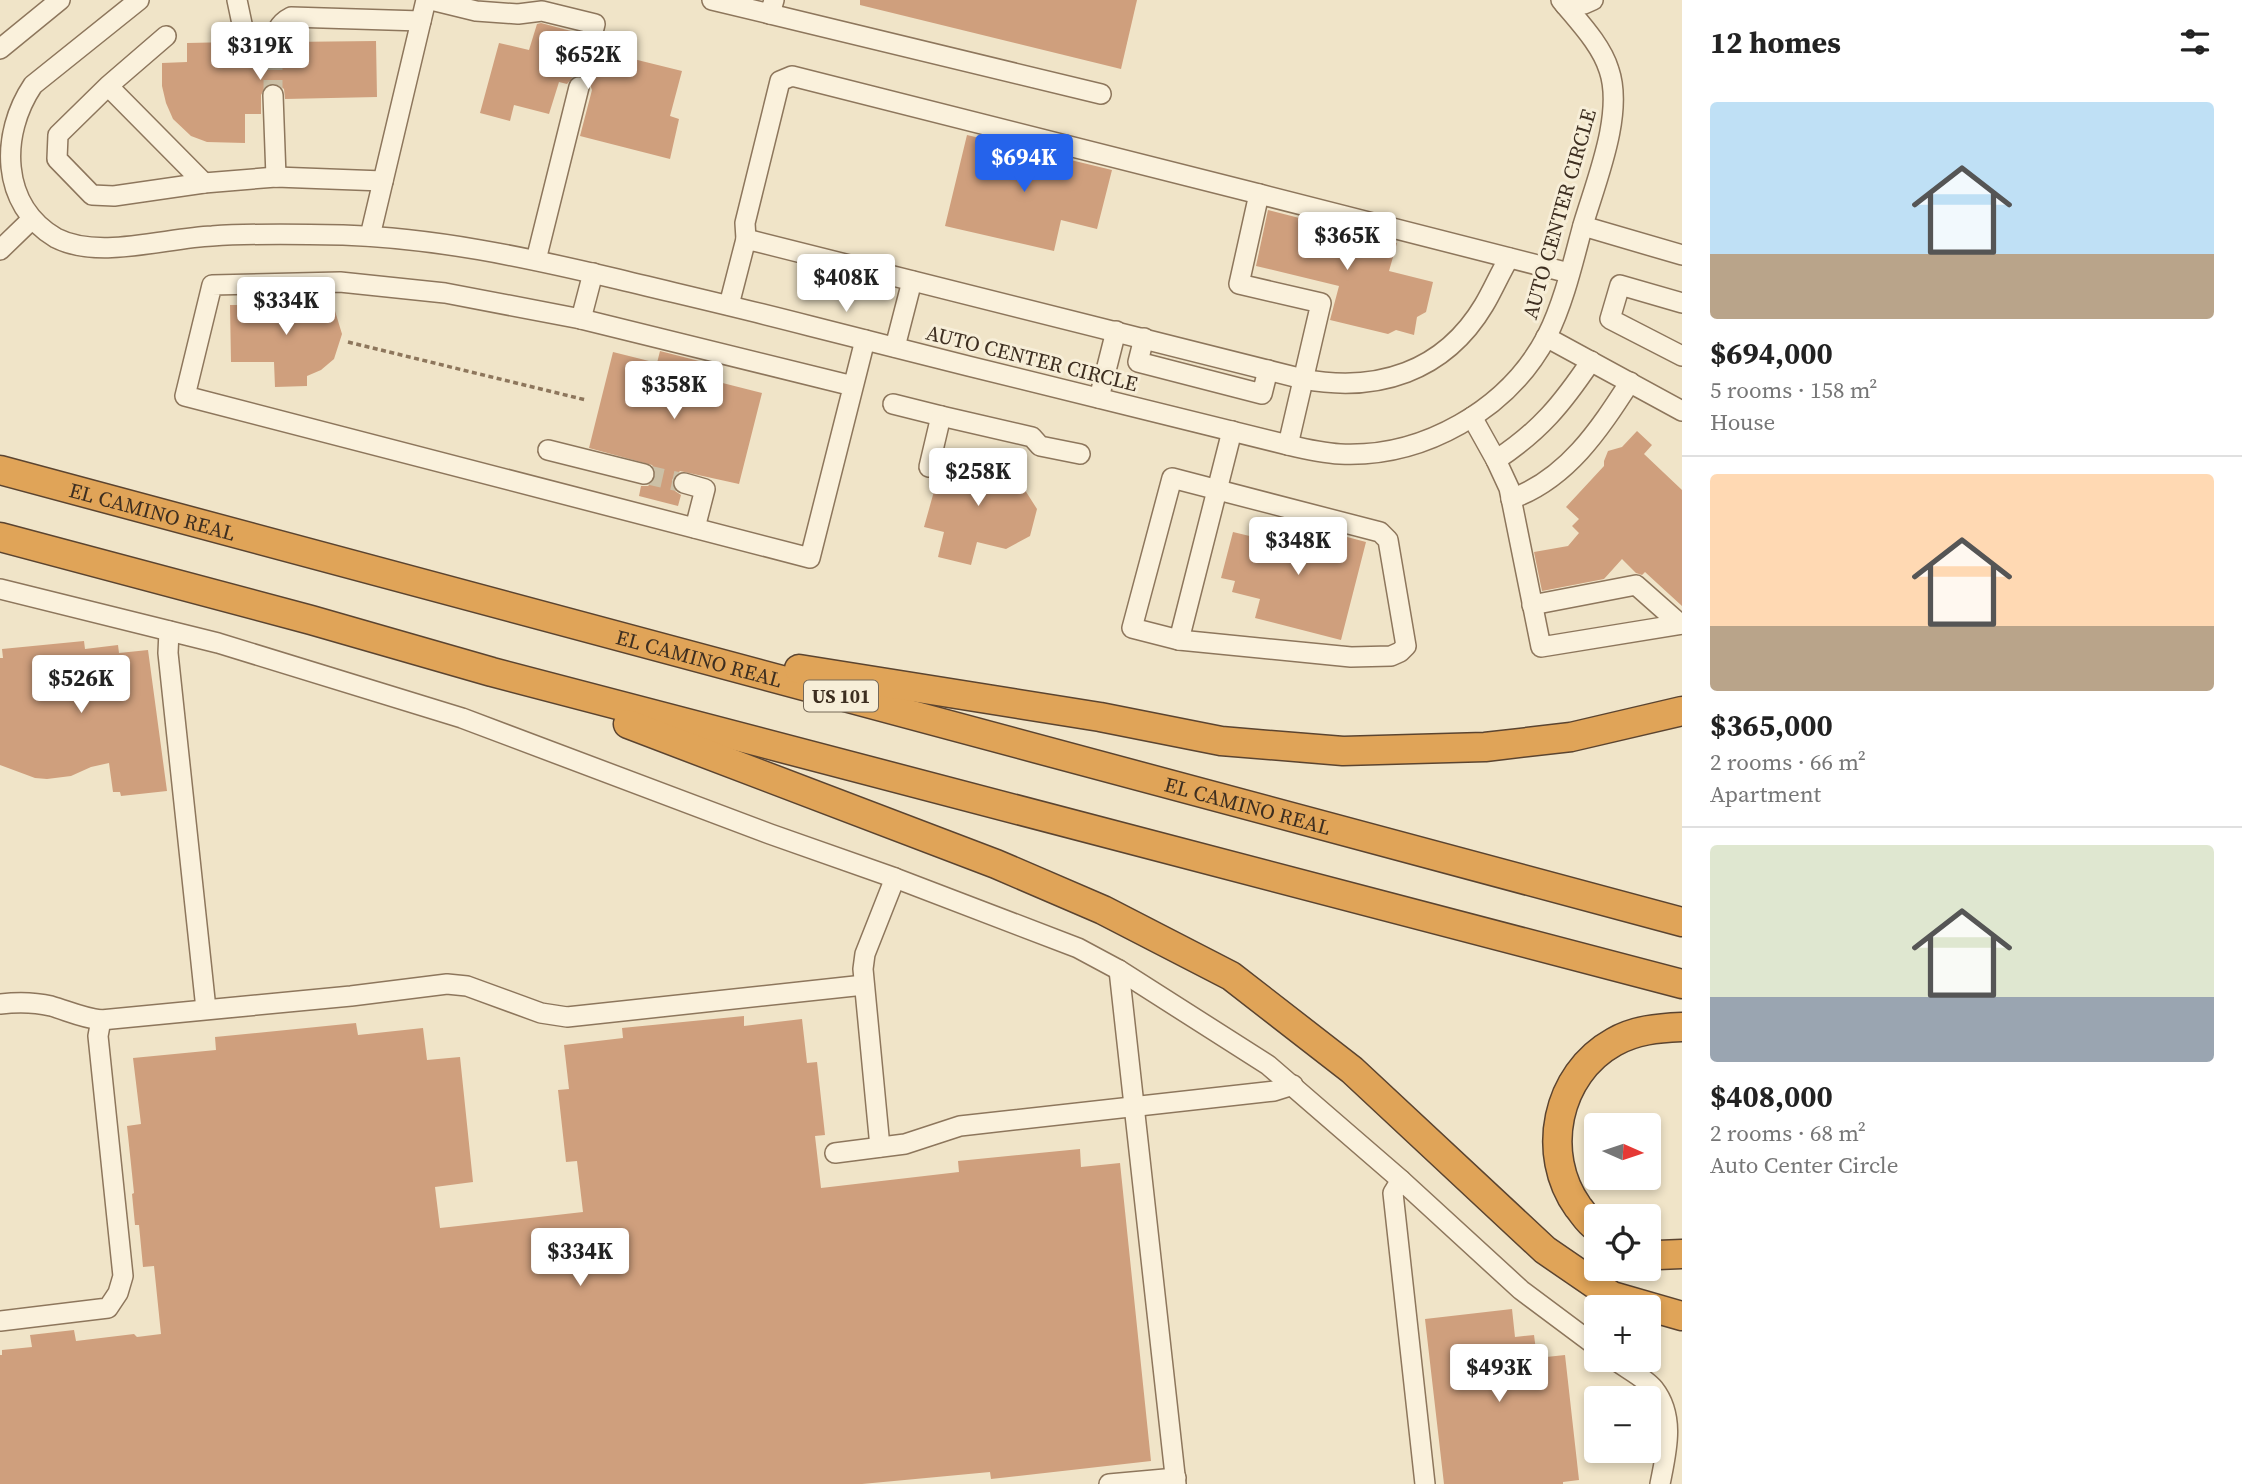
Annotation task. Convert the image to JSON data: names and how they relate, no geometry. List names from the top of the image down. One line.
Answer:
{"streets":{"highway":["EL CAMINO REAL","US 101"],"street":["AUTO CENTER CIRCLE"]},"north":"right","page":{"heading":"12 homes","price":["$319K","$652K","$694K","$365K","$408K","$334K","$358K","$258K","$348K","$526K","$334K","$493K"],"list":[{"name":"$694,000","note":"5 rooms · 158 m² · House"},{"name":"$365,000","note":"2 rooms · 66 m² · Apartment"},{"name":"$408,000","note":"2 rooms · 68 m² · Auto Center Circle"}],"map_buttons":["+","−"]}}
